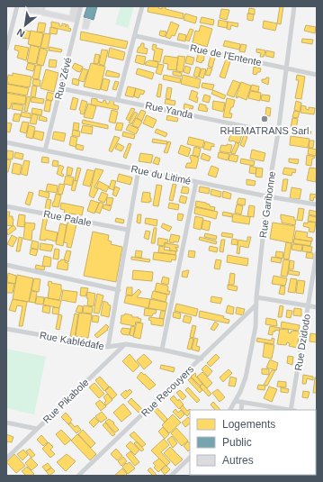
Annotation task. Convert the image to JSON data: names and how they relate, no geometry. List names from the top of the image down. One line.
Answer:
{"streets":{"street":["Rue de l'Entente","Rue Zévé","Rue Yanda","Rue du Litimé","Rue Garibonne","Rue Palale","Rue Kablédafe","Rue Dzidodo","Rue Recouyers","Rue Pikabole"]},"crossings":[["Rue de l'Entente","Rue Garibonne"],["Rue Zévé","Rue Yanda"],["Rue Zévé","Rue du Litimé"],["Rue Yanda","Rue Garibonne"],["Rue du Litimé","Rue Garibonne"],["Rue Garibonne","Rue Recouyers"],["Rue Kablédafe","Rue Recouyers"],["Rue Kablédafe","Rue Pikabole"]],"places":["RHEMATRANS Sarl"],"legend":["Logements","Public","Autres"],"north":"bottom left"}
